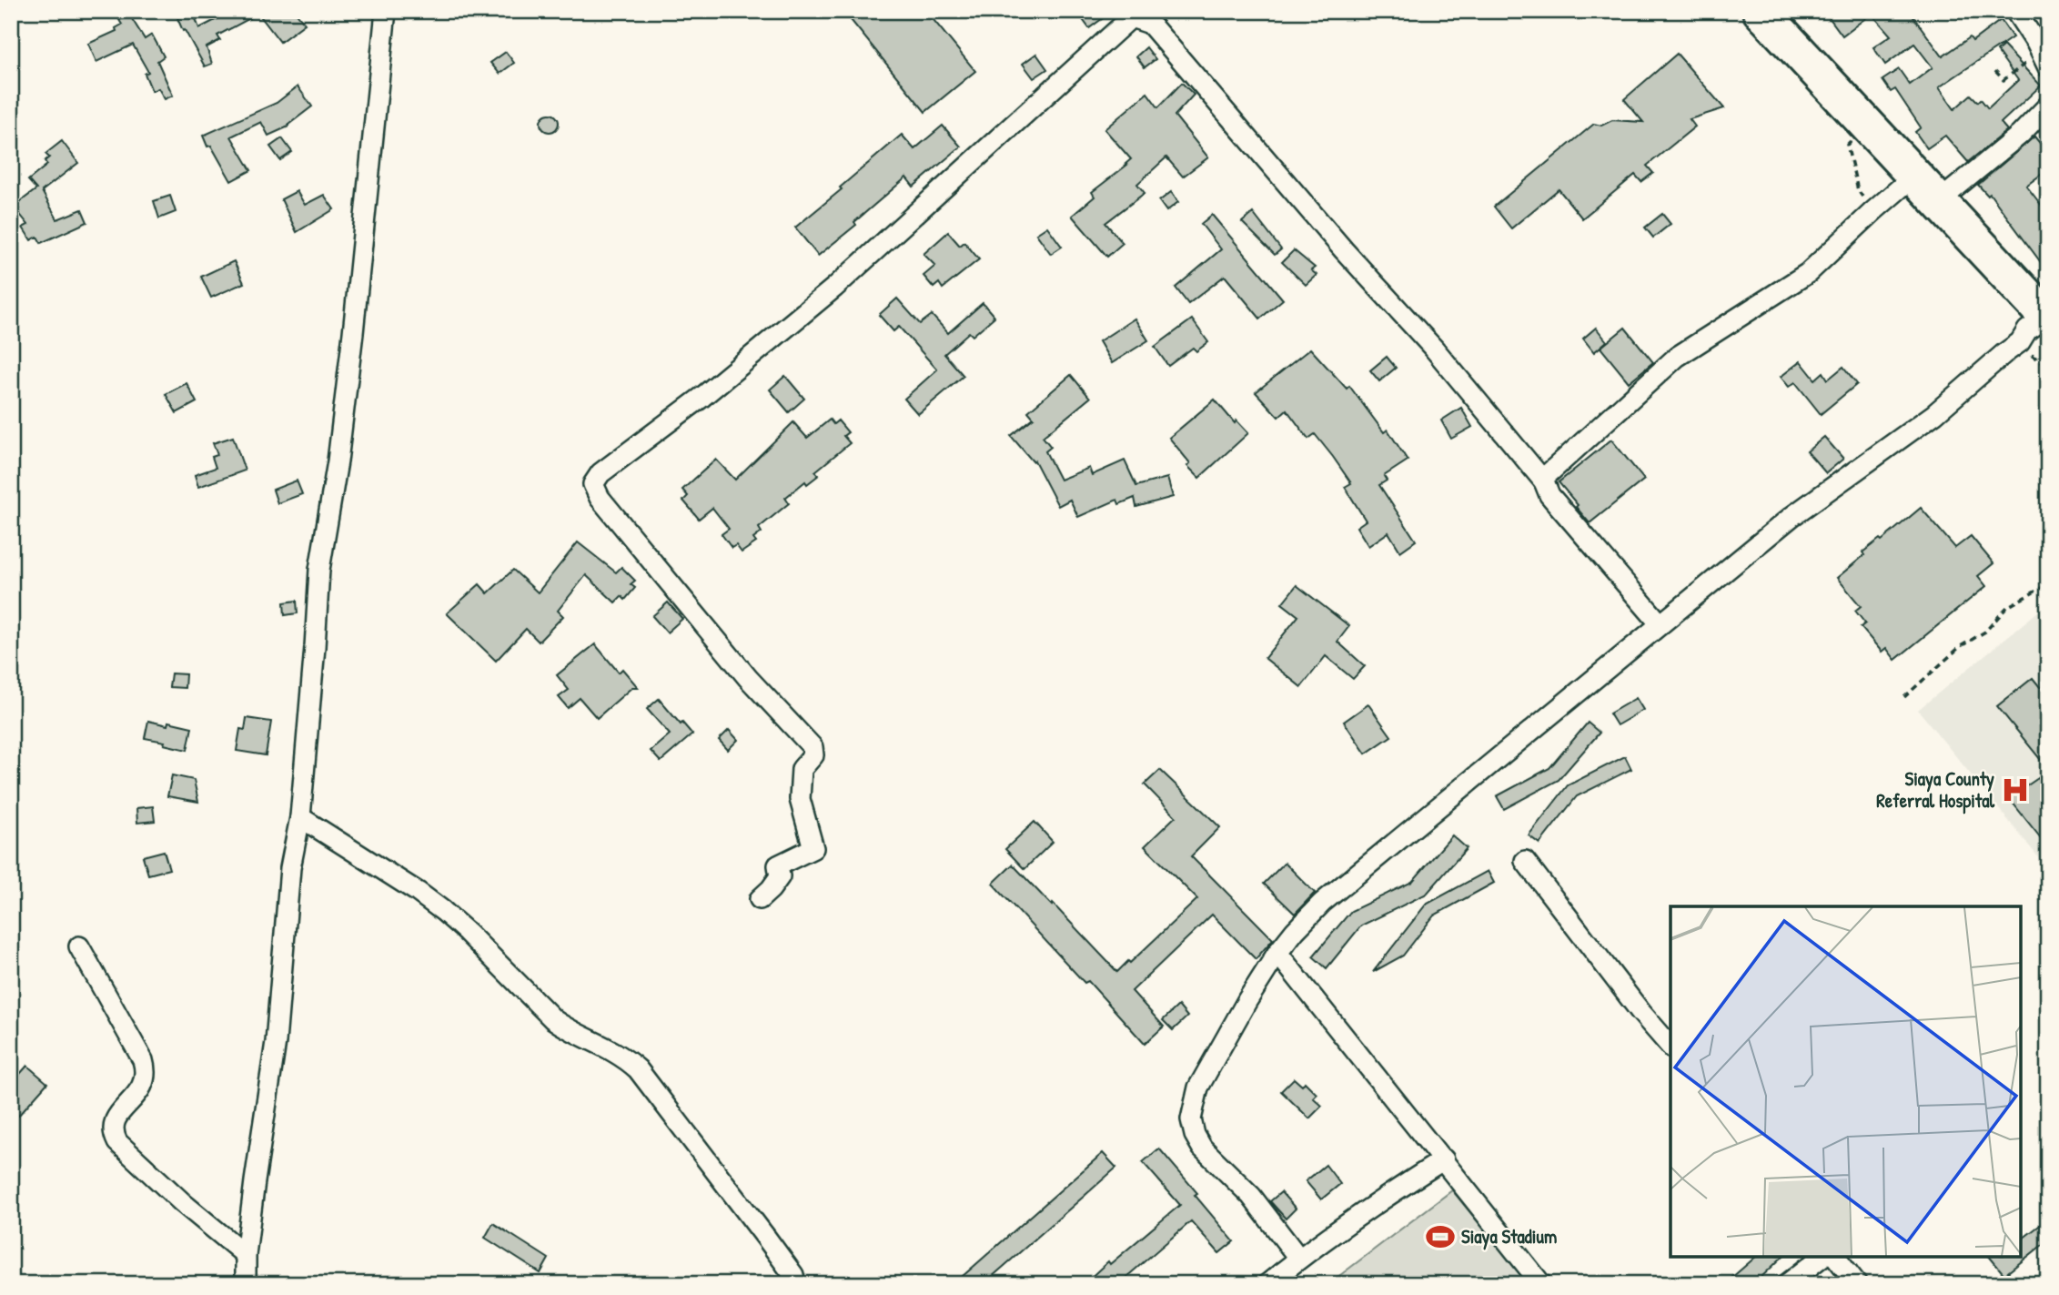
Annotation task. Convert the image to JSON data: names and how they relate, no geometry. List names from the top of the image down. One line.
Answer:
{"places":{"hospital":["Siaya County Referral Hospital"],"sports":["Siaya Stadium"]}}
